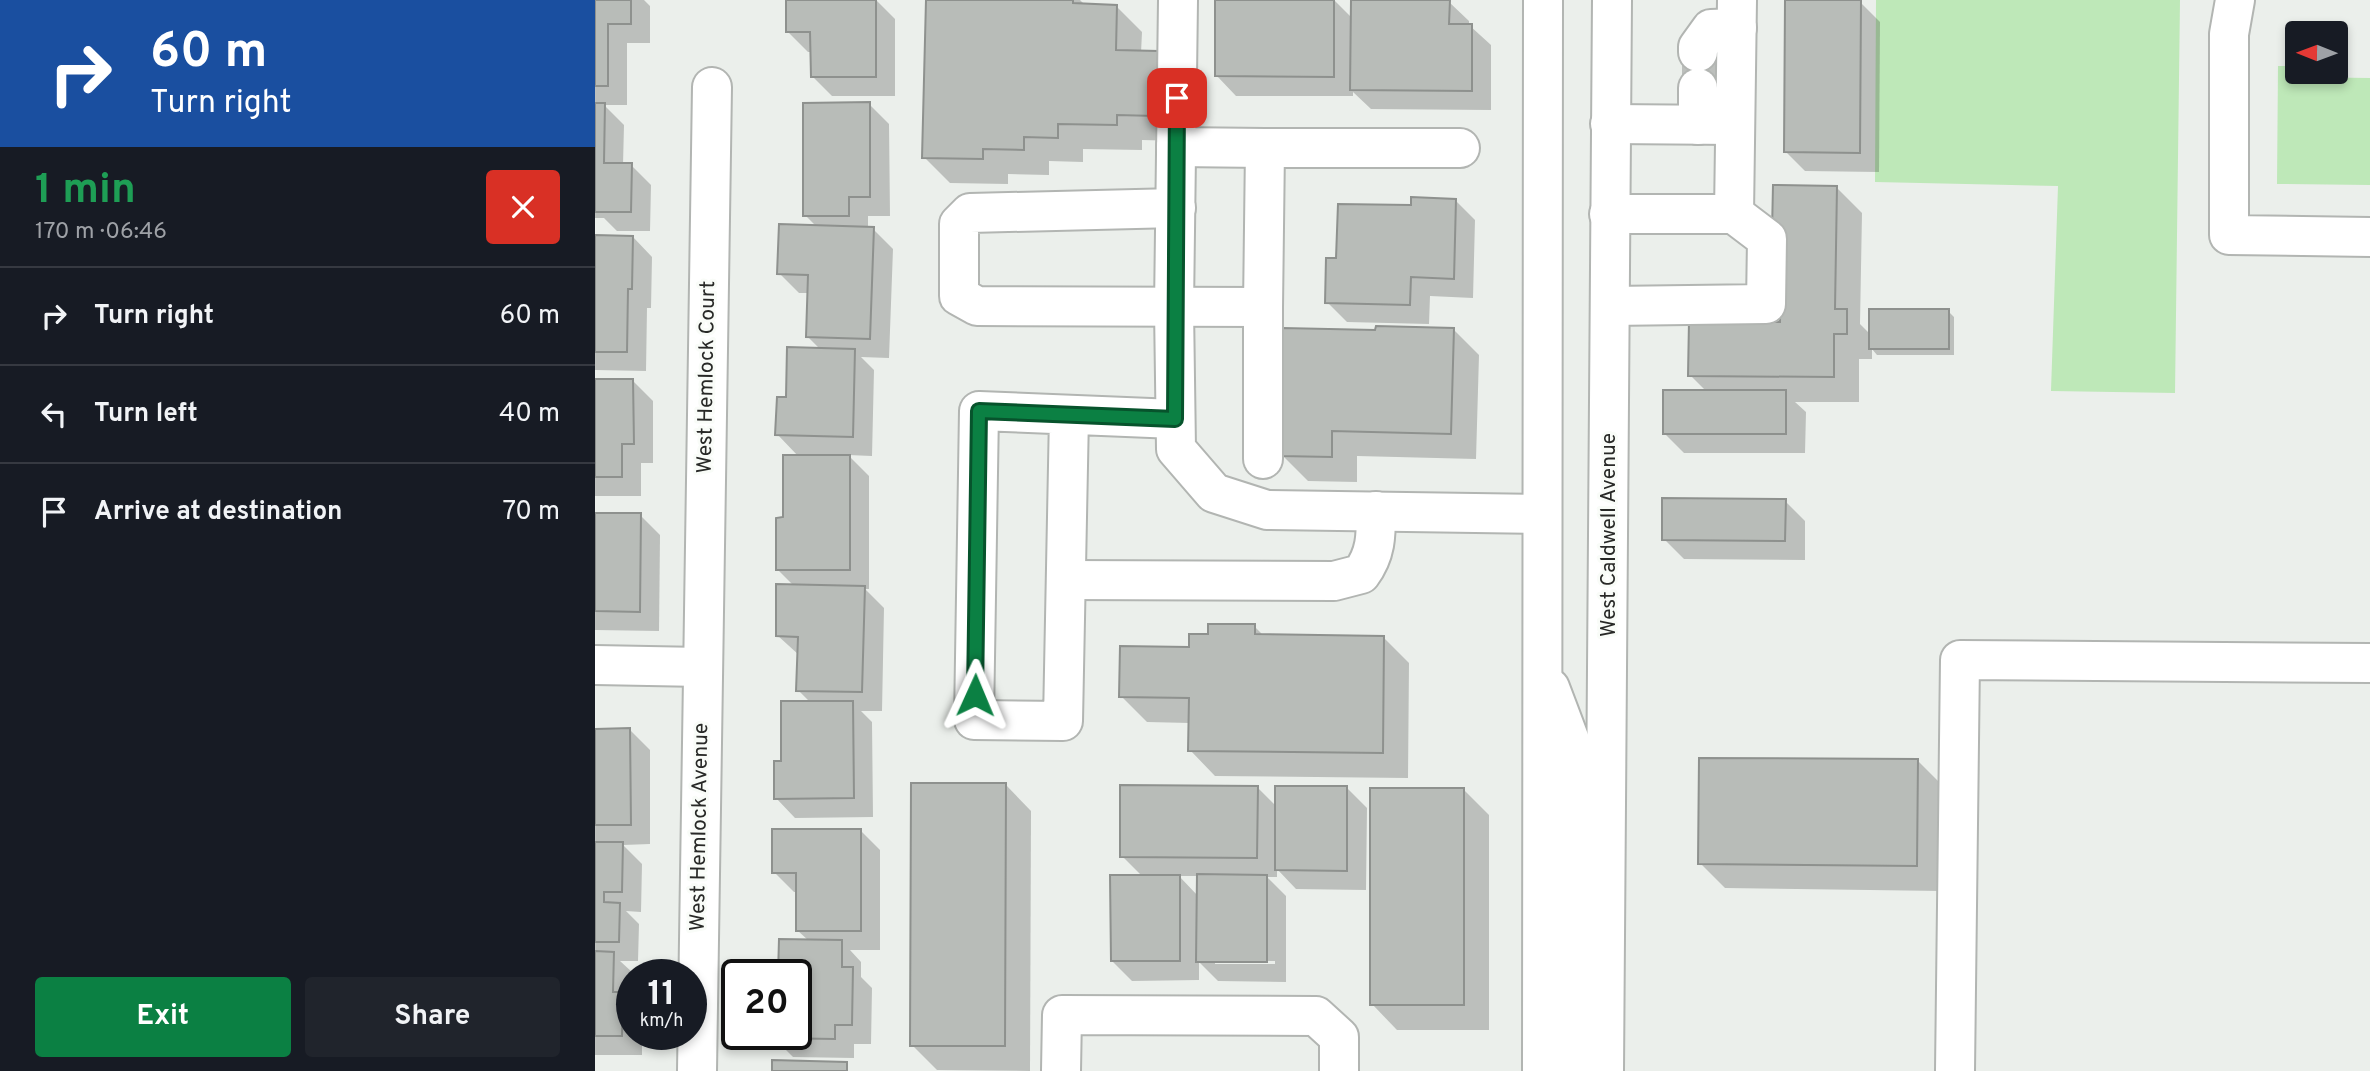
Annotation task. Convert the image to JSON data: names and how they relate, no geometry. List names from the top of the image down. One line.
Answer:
{"streets":{"main road":["West Hemlock Court","West Caldwell Avenue","West Hemlock Avenue"]},"crossings":[["West Hemlock Court","West Hemlock Avenue"]],"north":"left","page":{"turn":["60 m","Turn right"],"heading":["1 min","170 m · 06:46"],"list":[{"name":"Turn right","value":"60 m"},{"name":"Turn left","value":"40 m"},{"name":"Arrive at destination","value":"70 m"}],"speed":"11 km/h","limit":"20","buttons":["Exit","Share"]}}
